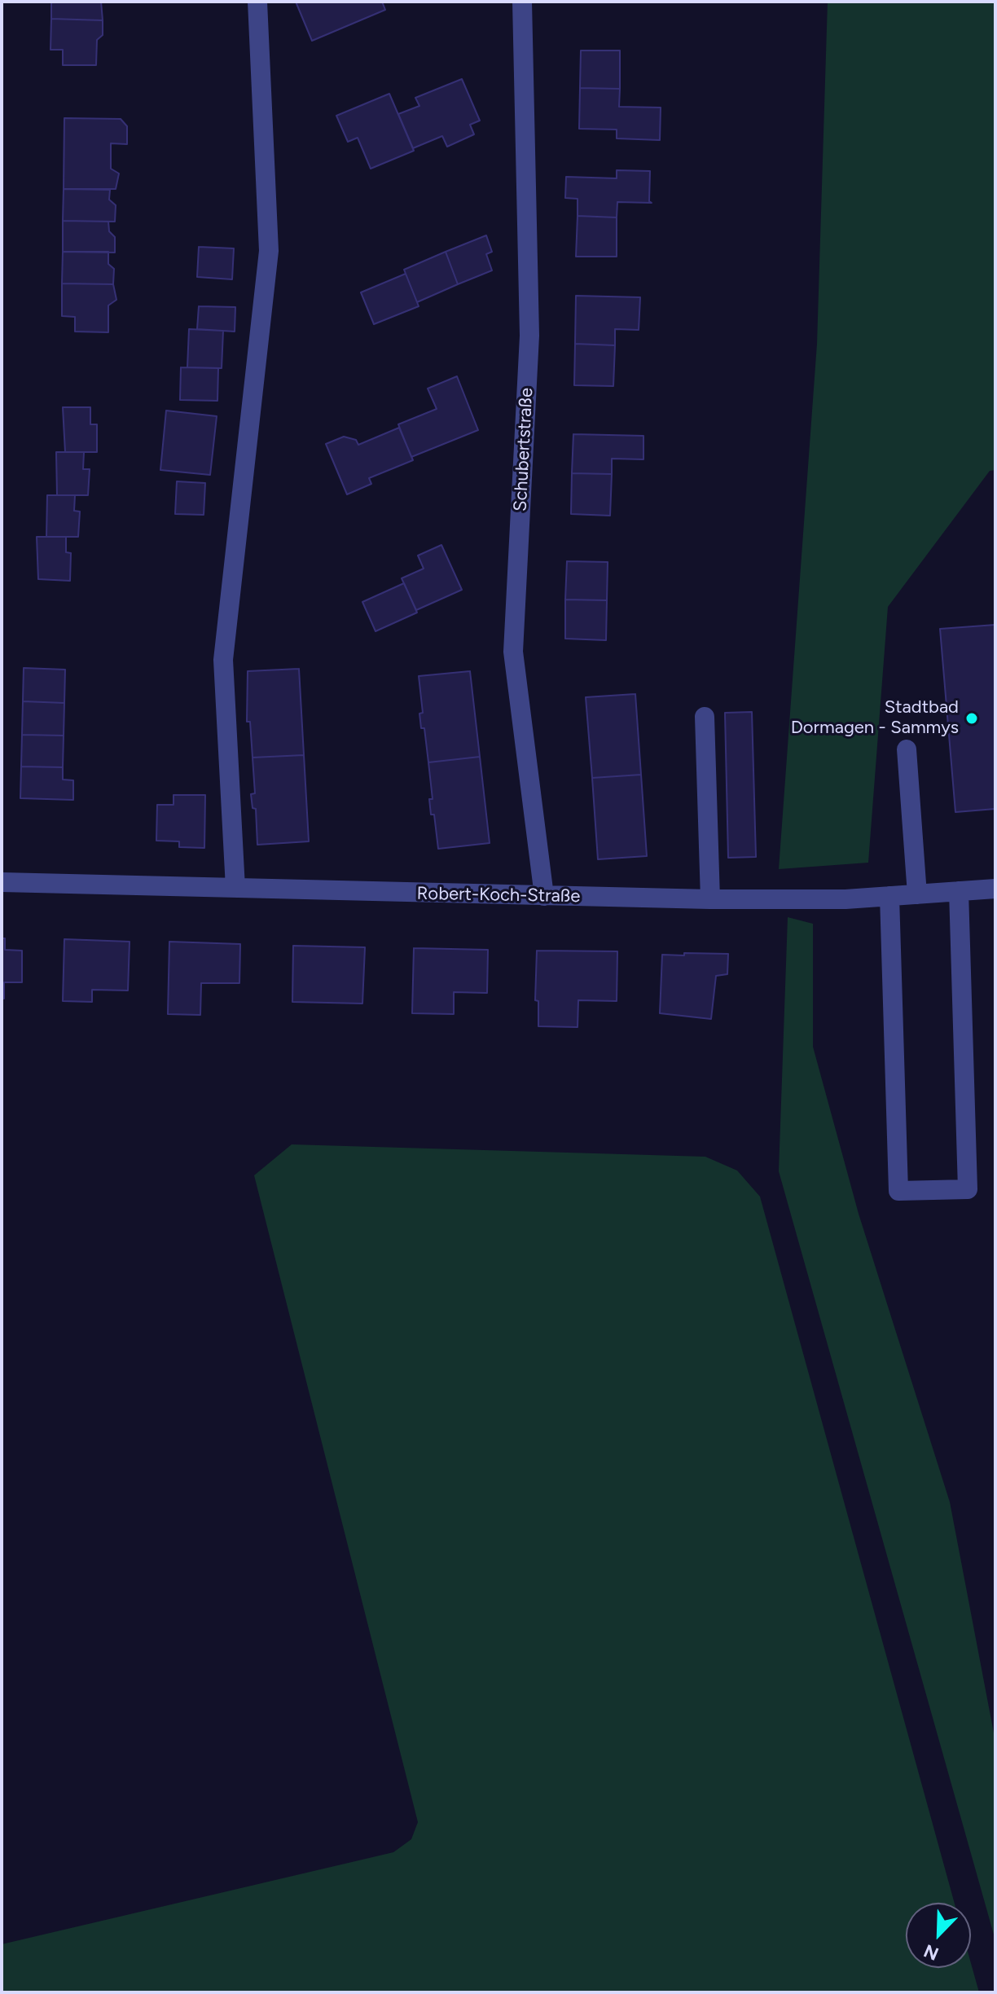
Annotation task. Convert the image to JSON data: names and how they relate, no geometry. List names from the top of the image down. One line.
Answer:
{"streets":{"street":["Schubertstraße","Robert-Koch-Straße"]},"crossings":[["Schubertstraße","Robert-Koch-Straße"]],"places":["Stadtbad Dormagen - Sammys"],"north":"bottom left"}
